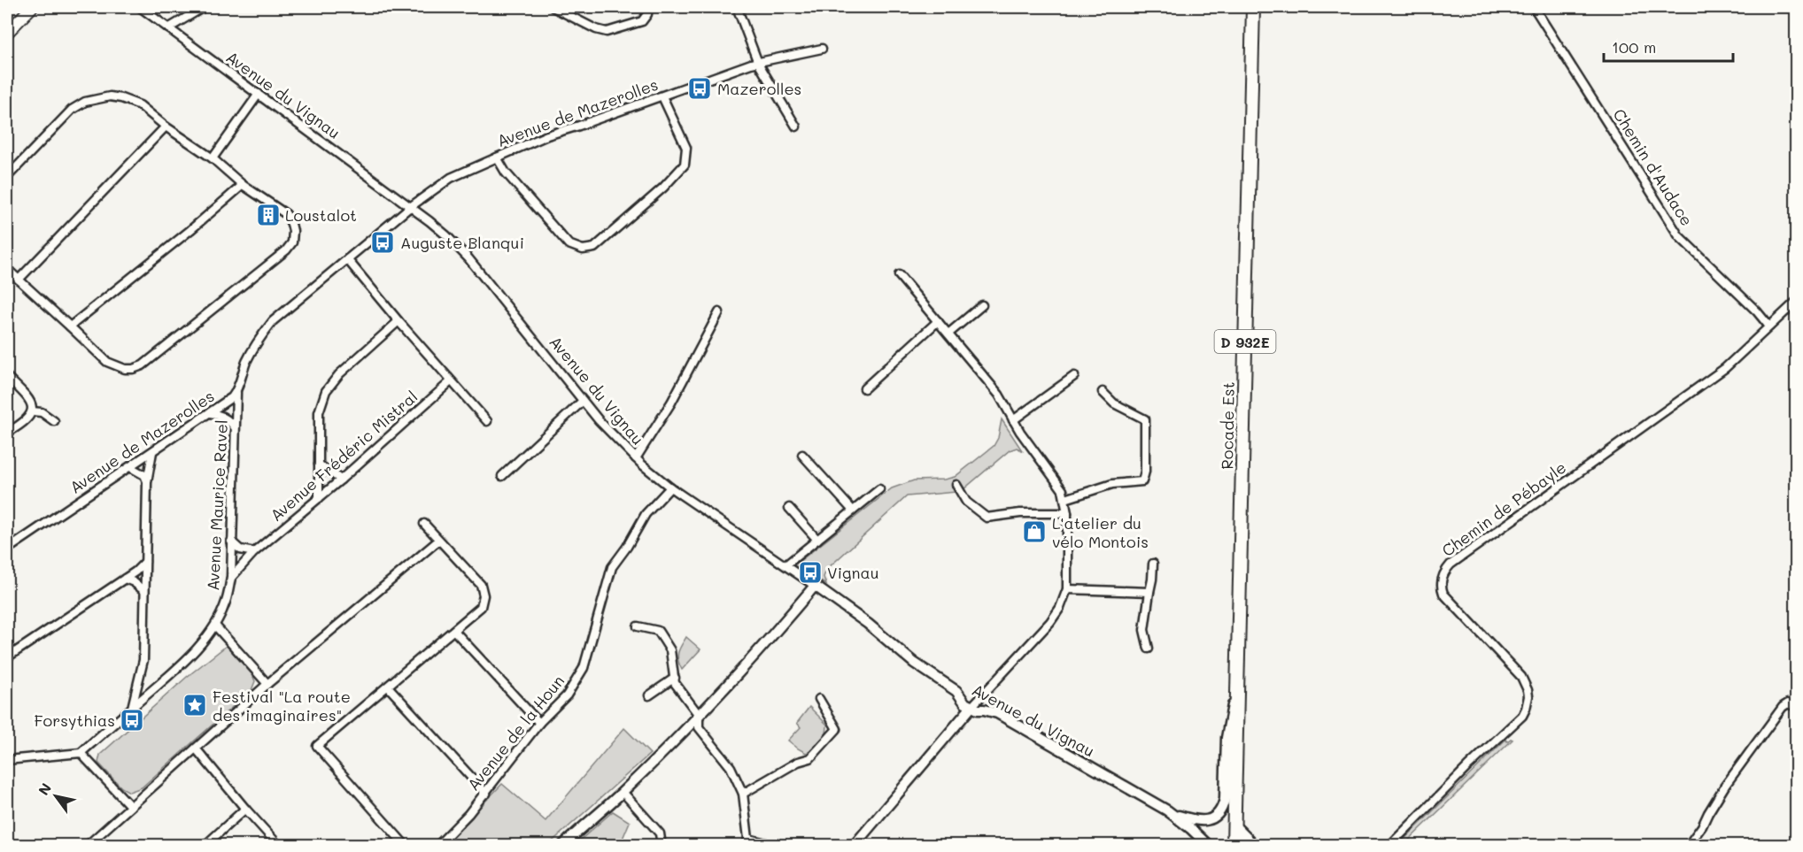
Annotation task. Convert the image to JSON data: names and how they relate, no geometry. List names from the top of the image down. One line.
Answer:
{"streets":{"main road":["D 932E","Rocade Est"],"street":["Avenue du Vignau","Avenue de Mazerolles","Chemin d'Audace","Avenue Frédéric Mistral","Avenue Maurice Ravel","Chemin de Pébayle","Avenue de la Houn"]},"crossings":[["Avenue du Vignau","Avenue de Mazerolles"],["Avenue du Vignau","Avenue de la Houn"],["Avenue de Mazerolles","Avenue Maurice Ravel"],["Chemin d'Audace","Chemin de Pébayle"],["Avenue Frédéric Mistral","Avenue Maurice Ravel"]],"places":{"bus stop":["Mazerolles","Auguste Blanqui","Vignau","Forsythias"],"building":["Loustalot"],"shop":["L'atelier du vélo Montois"],"place":["Festival \"La route des imaginaires\""]},"scale_bar":"100 m","north":"top left"}
